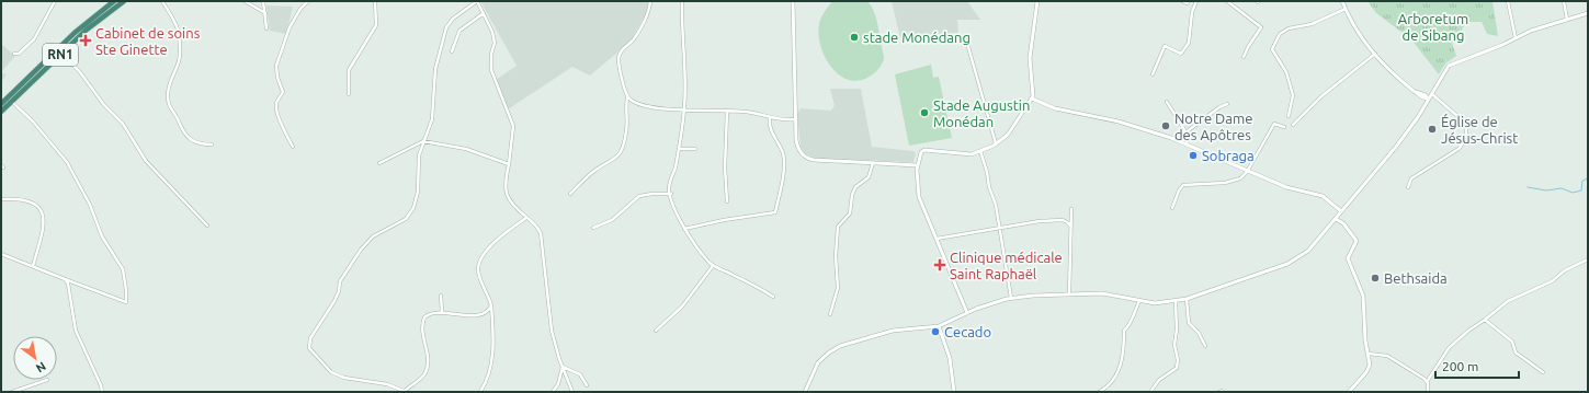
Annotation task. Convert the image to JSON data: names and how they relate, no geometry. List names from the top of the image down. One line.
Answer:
{"streets":{"highway":["RN1"]},"parks":["Arboretum de Sibang"],"places":{"other":["stade Monédang","Stade Augustin Monédan","Notre Dame des Apôtres","Église de Jésus-Christ","Sobraga","Bethsaida","Cecado"],"health":["Cabinet de soins Ste Ginette","Clinique médicale Saint Raphaël"]},"scale_bar":"200 m","north":"bottom right"}
